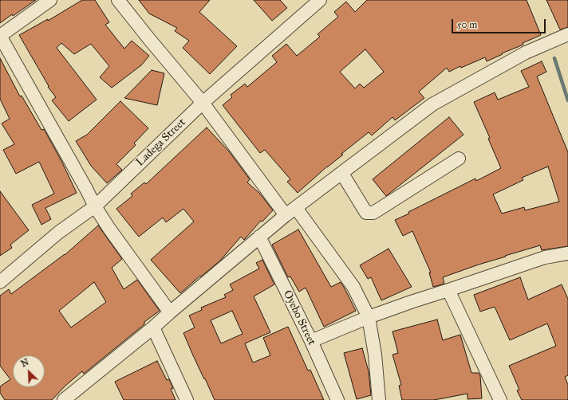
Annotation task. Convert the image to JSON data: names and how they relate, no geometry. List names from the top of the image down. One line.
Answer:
{"streets":{"street":["Ladega Street","Oyebo Street"]},"scale_bar":"50 m","north":"top left"}
